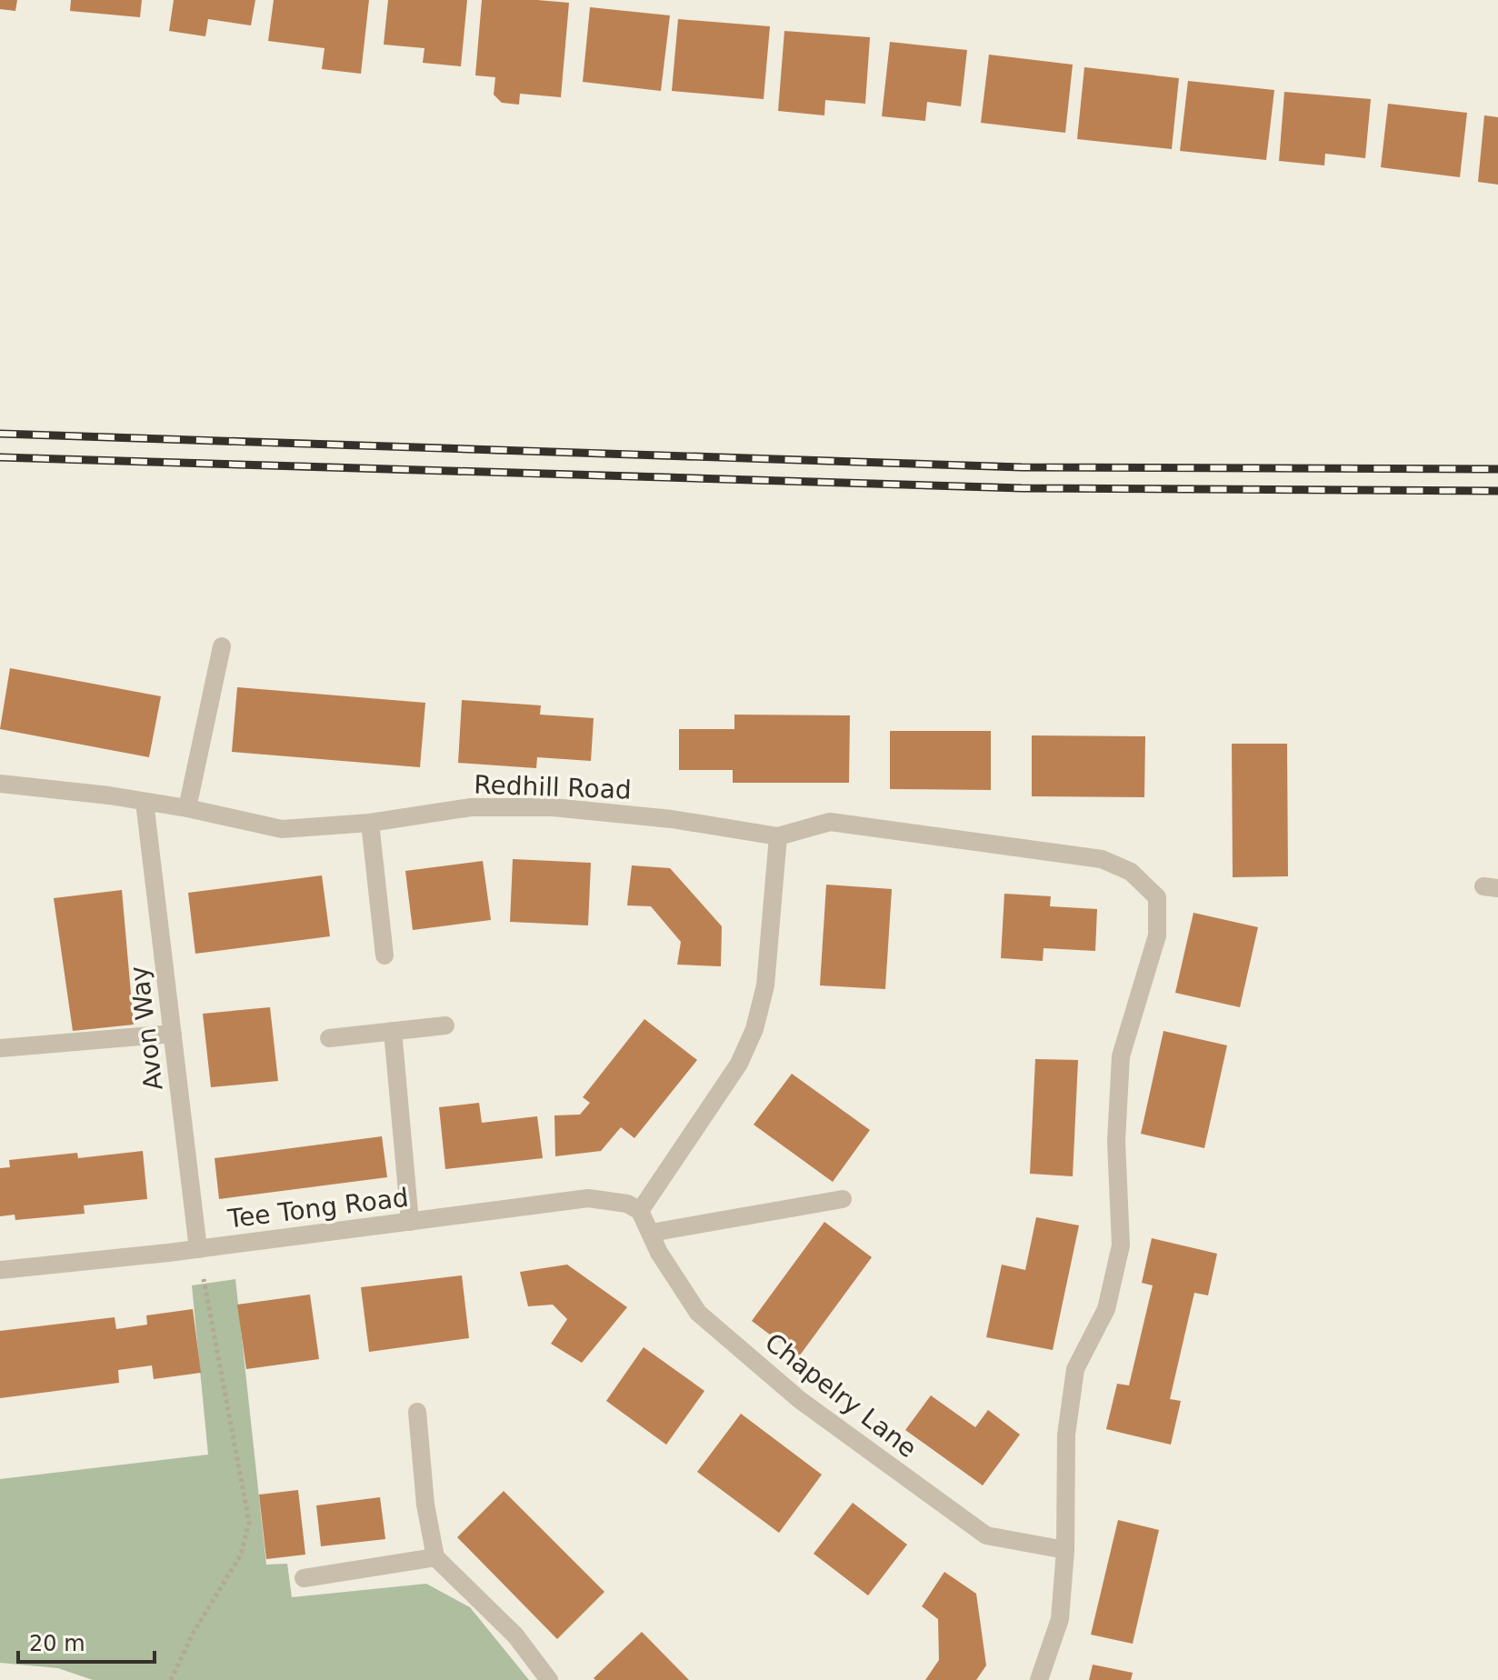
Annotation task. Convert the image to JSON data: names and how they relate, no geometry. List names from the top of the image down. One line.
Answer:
{"streets":{"street":["Redhill Road","Avon Way","Tee Tong Road","Chapelry Lane"]},"crossings":[["Redhill Road","Avon Way"],["Redhill Road","Chapelry Lane"],["Avon Way","Tee Tong Road"],["Tee Tong Road","Chapelry Lane"]],"scale_bar":"20 m"}
